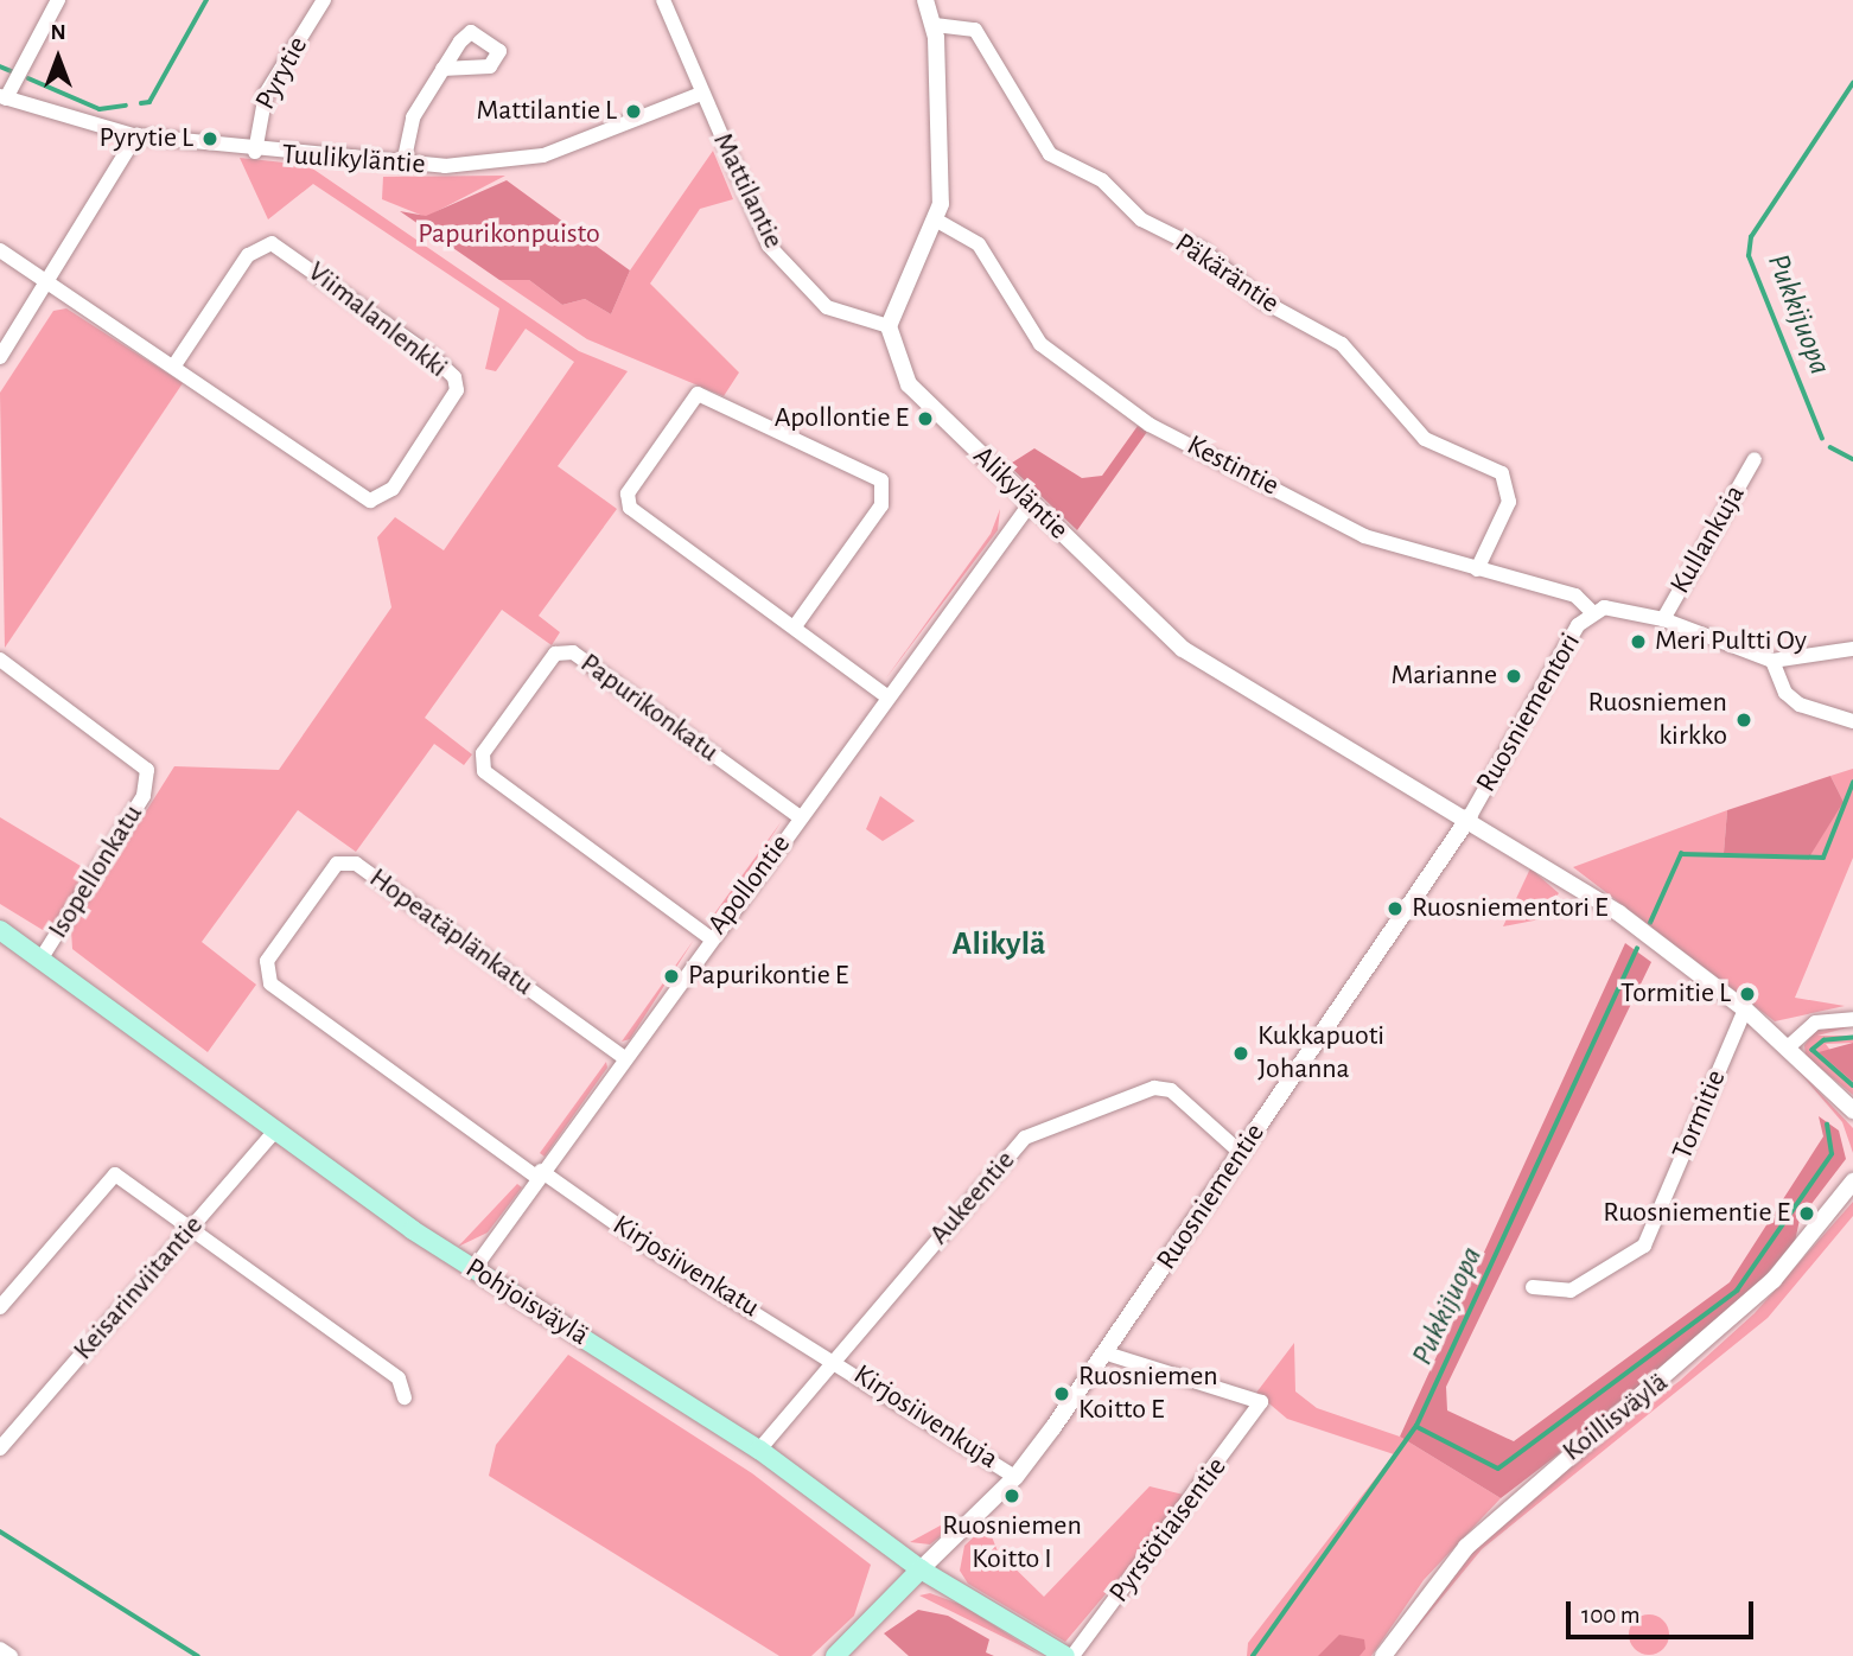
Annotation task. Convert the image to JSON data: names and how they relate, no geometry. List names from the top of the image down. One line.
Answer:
{"streets":{"main road":["Ruosniementie","Pohjoisväylä"],"street":["Pyrytie","Tuulikyläntie","Mattilantie","Päkäräntie","Viimalanlenkki","Kestintie","Alikyläntie","Kullankuja","Papurikonkatu","Ruosniementori","Isopellonkatu","Apollontie","Hopeatäplänkatu","Tormitie","Aukeentie","Kirjosiivenkatu","Keisarinviitantie","Kirjosiivenkuja","Koillisväylä","Pyrstötiaisentie"]},"crossings":[["Pyrytie","Tuulikyläntie"],["Tuulikyläntie","Mattilantie"],["Mattilantie","Alikyläntie"],["Päkäräntie","Kestintie"],["Kestintie","Ruosniementori"],["Alikyläntie","Ruosniementori"],["Alikyläntie","Apollontie"],["Alikyläntie","Ruosniementie"],["Papurikonkatu","Apollontie"],["Ruosniementori","Ruosniementie"],["Isopellonkatu","Pohjoisväylä"],["Apollontie","Hopeatäplänkatu"],["Apollontie","Kirjosiivenkatu"],["Apollontie","Pohjoisväylä"],["Hopeatäplänkatu","Kirjosiivenkatu"],["Ruosniementie","Aukeentie"],["Ruosniementie","Pohjoisväylä"],["Ruosniementie","Kirjosiivenkuja"],["Ruosniementie","Pyrstötiaisentie"],["Aukeentie","Kirjosiivenkatu"],["Aukeentie","Pohjoisväylä"],["Aukeentie","Kirjosiivenkuja"],["Kirjosiivenkatu","Kirjosiivenkuja"],["Keisarinviitantie","Pohjoisväylä"]],"districts":["Alikylä"],"water":["Pukkijuopa"],"parks":["Papurikonpuisto"],"places":["Mattilantie L","Pyrytie L","Apollontie E","Meri Pultti Oy","Marianne","Ruosniemen kirkko","Ruosniementori E","Papurikontie E","Tormitie L","Kukkapuoti Johanna","Ruosniementie E","Ruosniemen Koitto E","Ruosniemen Koitto I"],"scale_bar":"100 m","north":"top"}
